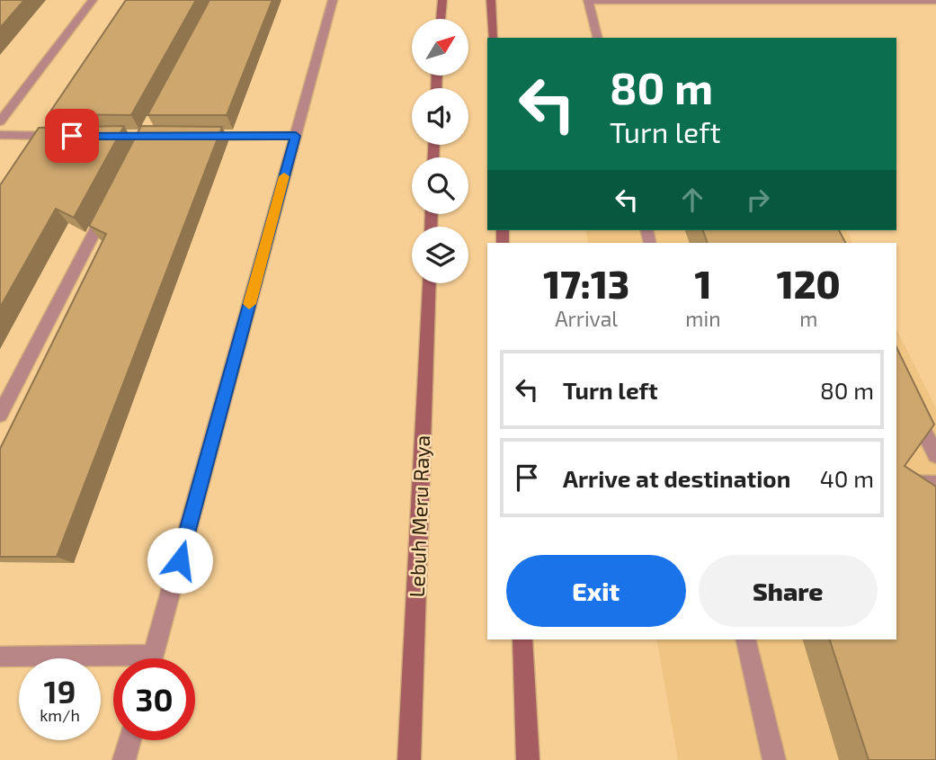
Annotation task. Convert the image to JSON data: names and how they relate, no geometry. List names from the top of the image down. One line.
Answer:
{"streets":{"main road":["Lebuh Meru Raya"]},"north":"top right","page":{"turn":["80 m","Turn left"],"eta":["17:13","Arrival","1","min","120","m"],"list":[{"name":"Turn left","value":"80 m"},{"name":"Arrive at destination","value":"40 m"}],"buttons":["Exit","Share"],"speed":"19 km/h","limit":"30"}}
